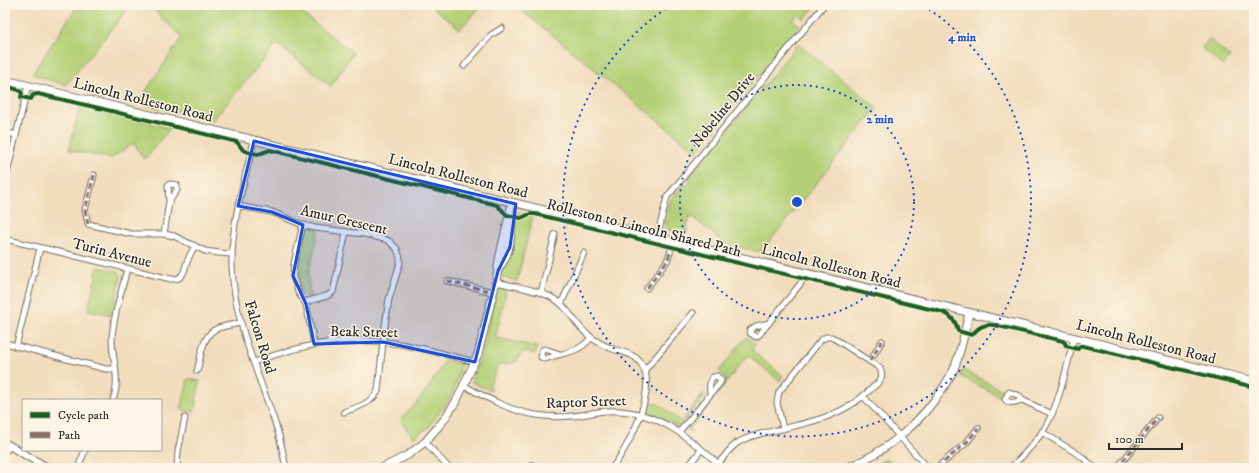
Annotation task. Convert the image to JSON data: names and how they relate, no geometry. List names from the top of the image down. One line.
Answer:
{"streets":{"main road":["Lincoln Rolleston Road"],"street":["Nobeline Drive","Amur Crescent","Turin Avenue","Beak Street","Falcon Road","Raptor Street"],"cycle path":["Rolleston to Lincoln Shared Path"]},"crossings":[["Lincoln Rolleston Road","Nobeline Drive"],["Lincoln Rolleston Road","Falcon Road"],["Amur Crescent","Beak Street"],["Amur Crescent","Falcon Road"],["Beak Street","Falcon Road"]],"legend":["Cycle path","Path"],"scale_bar":"100 m","rings":["4 min","2 min"]}
